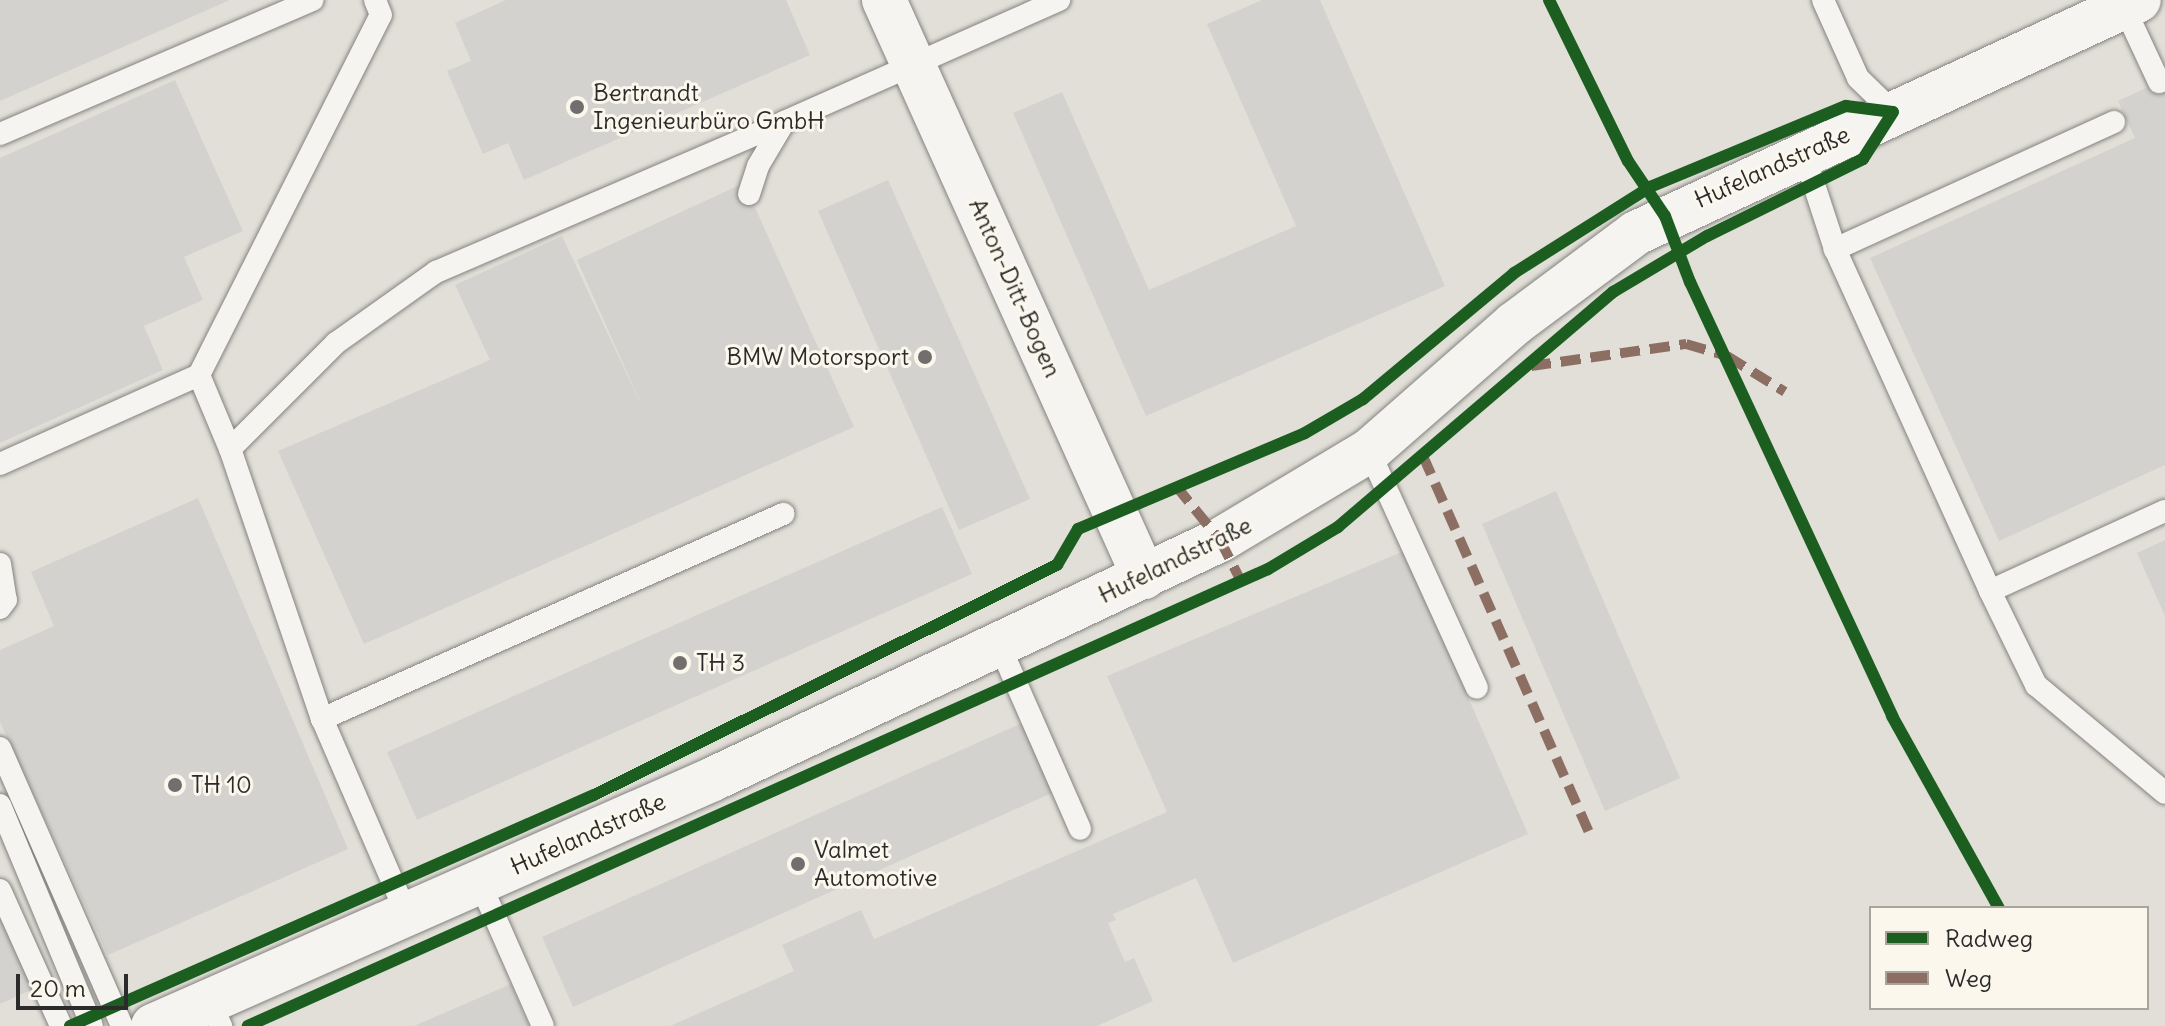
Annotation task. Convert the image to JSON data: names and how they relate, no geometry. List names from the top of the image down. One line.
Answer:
{"streets":{"street":["Hufelandstraße","Anton-Ditt-Bogen"]},"crossings":[["Hufelandstraße","Anton-Ditt-Bogen"]],"places":["Bertrandt Ingenieurbüro GmbH","BMW Motorsport","TH 3","TH 10","Valmet Automotive"],"legend":["Radweg","Weg"],"scale_bar":"20 m"}
